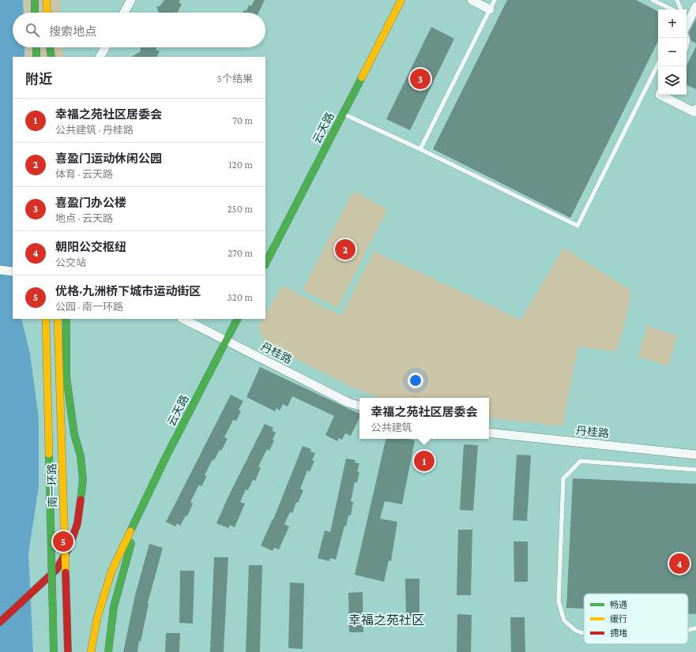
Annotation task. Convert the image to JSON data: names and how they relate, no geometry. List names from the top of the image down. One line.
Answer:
{"streets":{"main road":["云天路","南一环路"],"street":["丹桂路"]},"crossings":[["云天路","丹桂路"]],"districts":["幸福之苑社区"],"legend":["畅通","缓行","拥堵"],"page":{"map_buttons":["+","−"],"search":"搜索地点","heading":["附近","5个结果"],"pins":["3","2","1","5","4"],"list":[{"mark":"1","name":"幸福之苑社区居委会","note":"公共建筑 · 丹桂路","value":"70 m"},{"mark":"2","name":"喜盈门运动休闲公园","note":"体育 · 云天路","value":"120 m"},{"mark":"3","name":"喜盈门办公楼","note":"地点 · 云天路","value":"250 m"},{"mark":"4","name":"朝阳公交枢纽","note":"公交站","value":"270 m"},{"mark":"5","name":"优格·九洲桥下城市运动街区","note":"公园 · 南一环路","value":"320 m"}],"popup":["幸福之苑社区居委会","公共建筑"]}}
